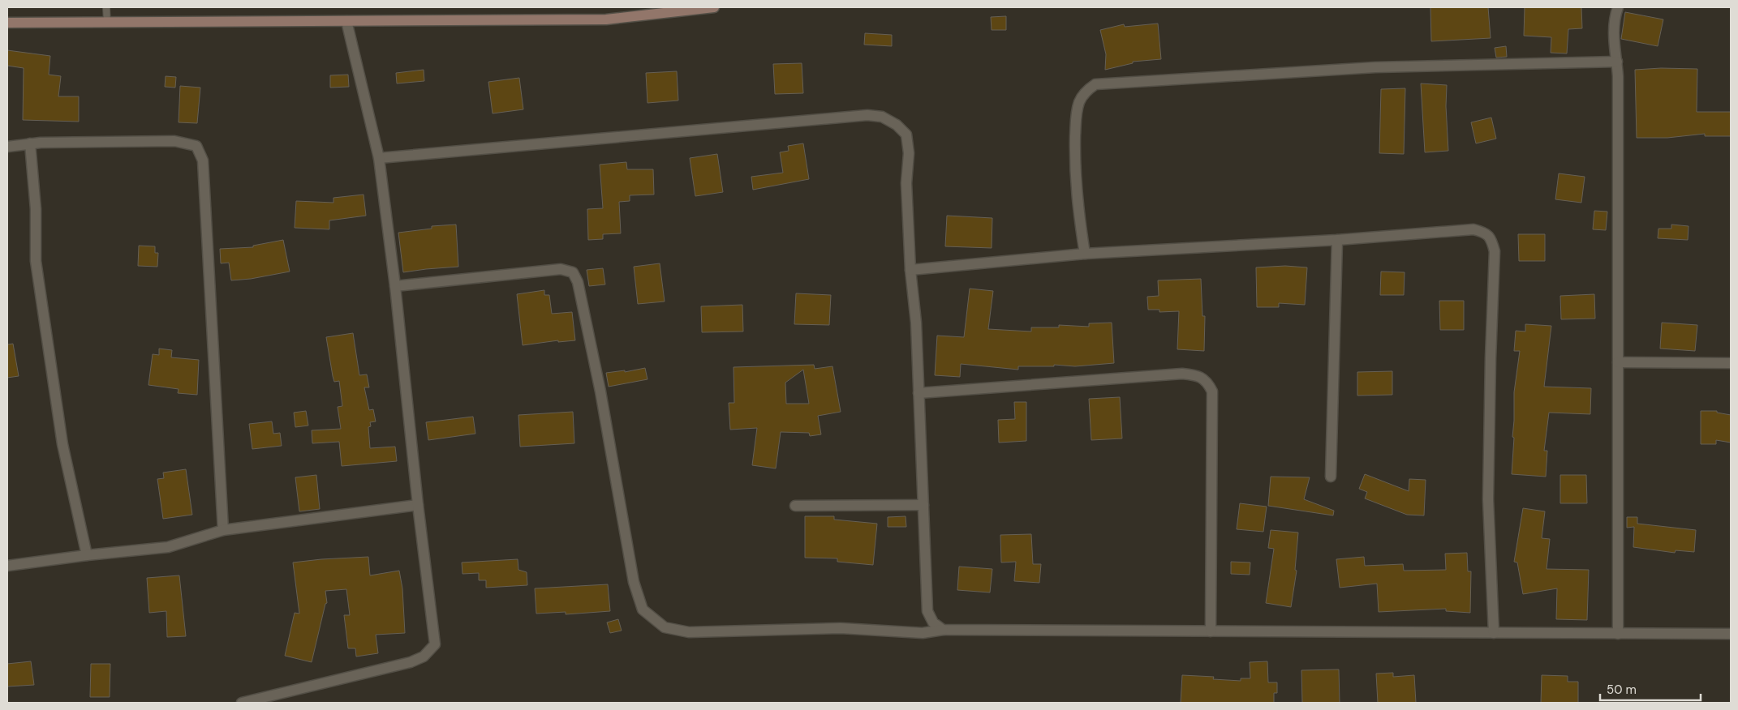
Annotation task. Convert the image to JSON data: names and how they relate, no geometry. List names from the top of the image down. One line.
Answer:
{"scale_bar":"50 m"}
